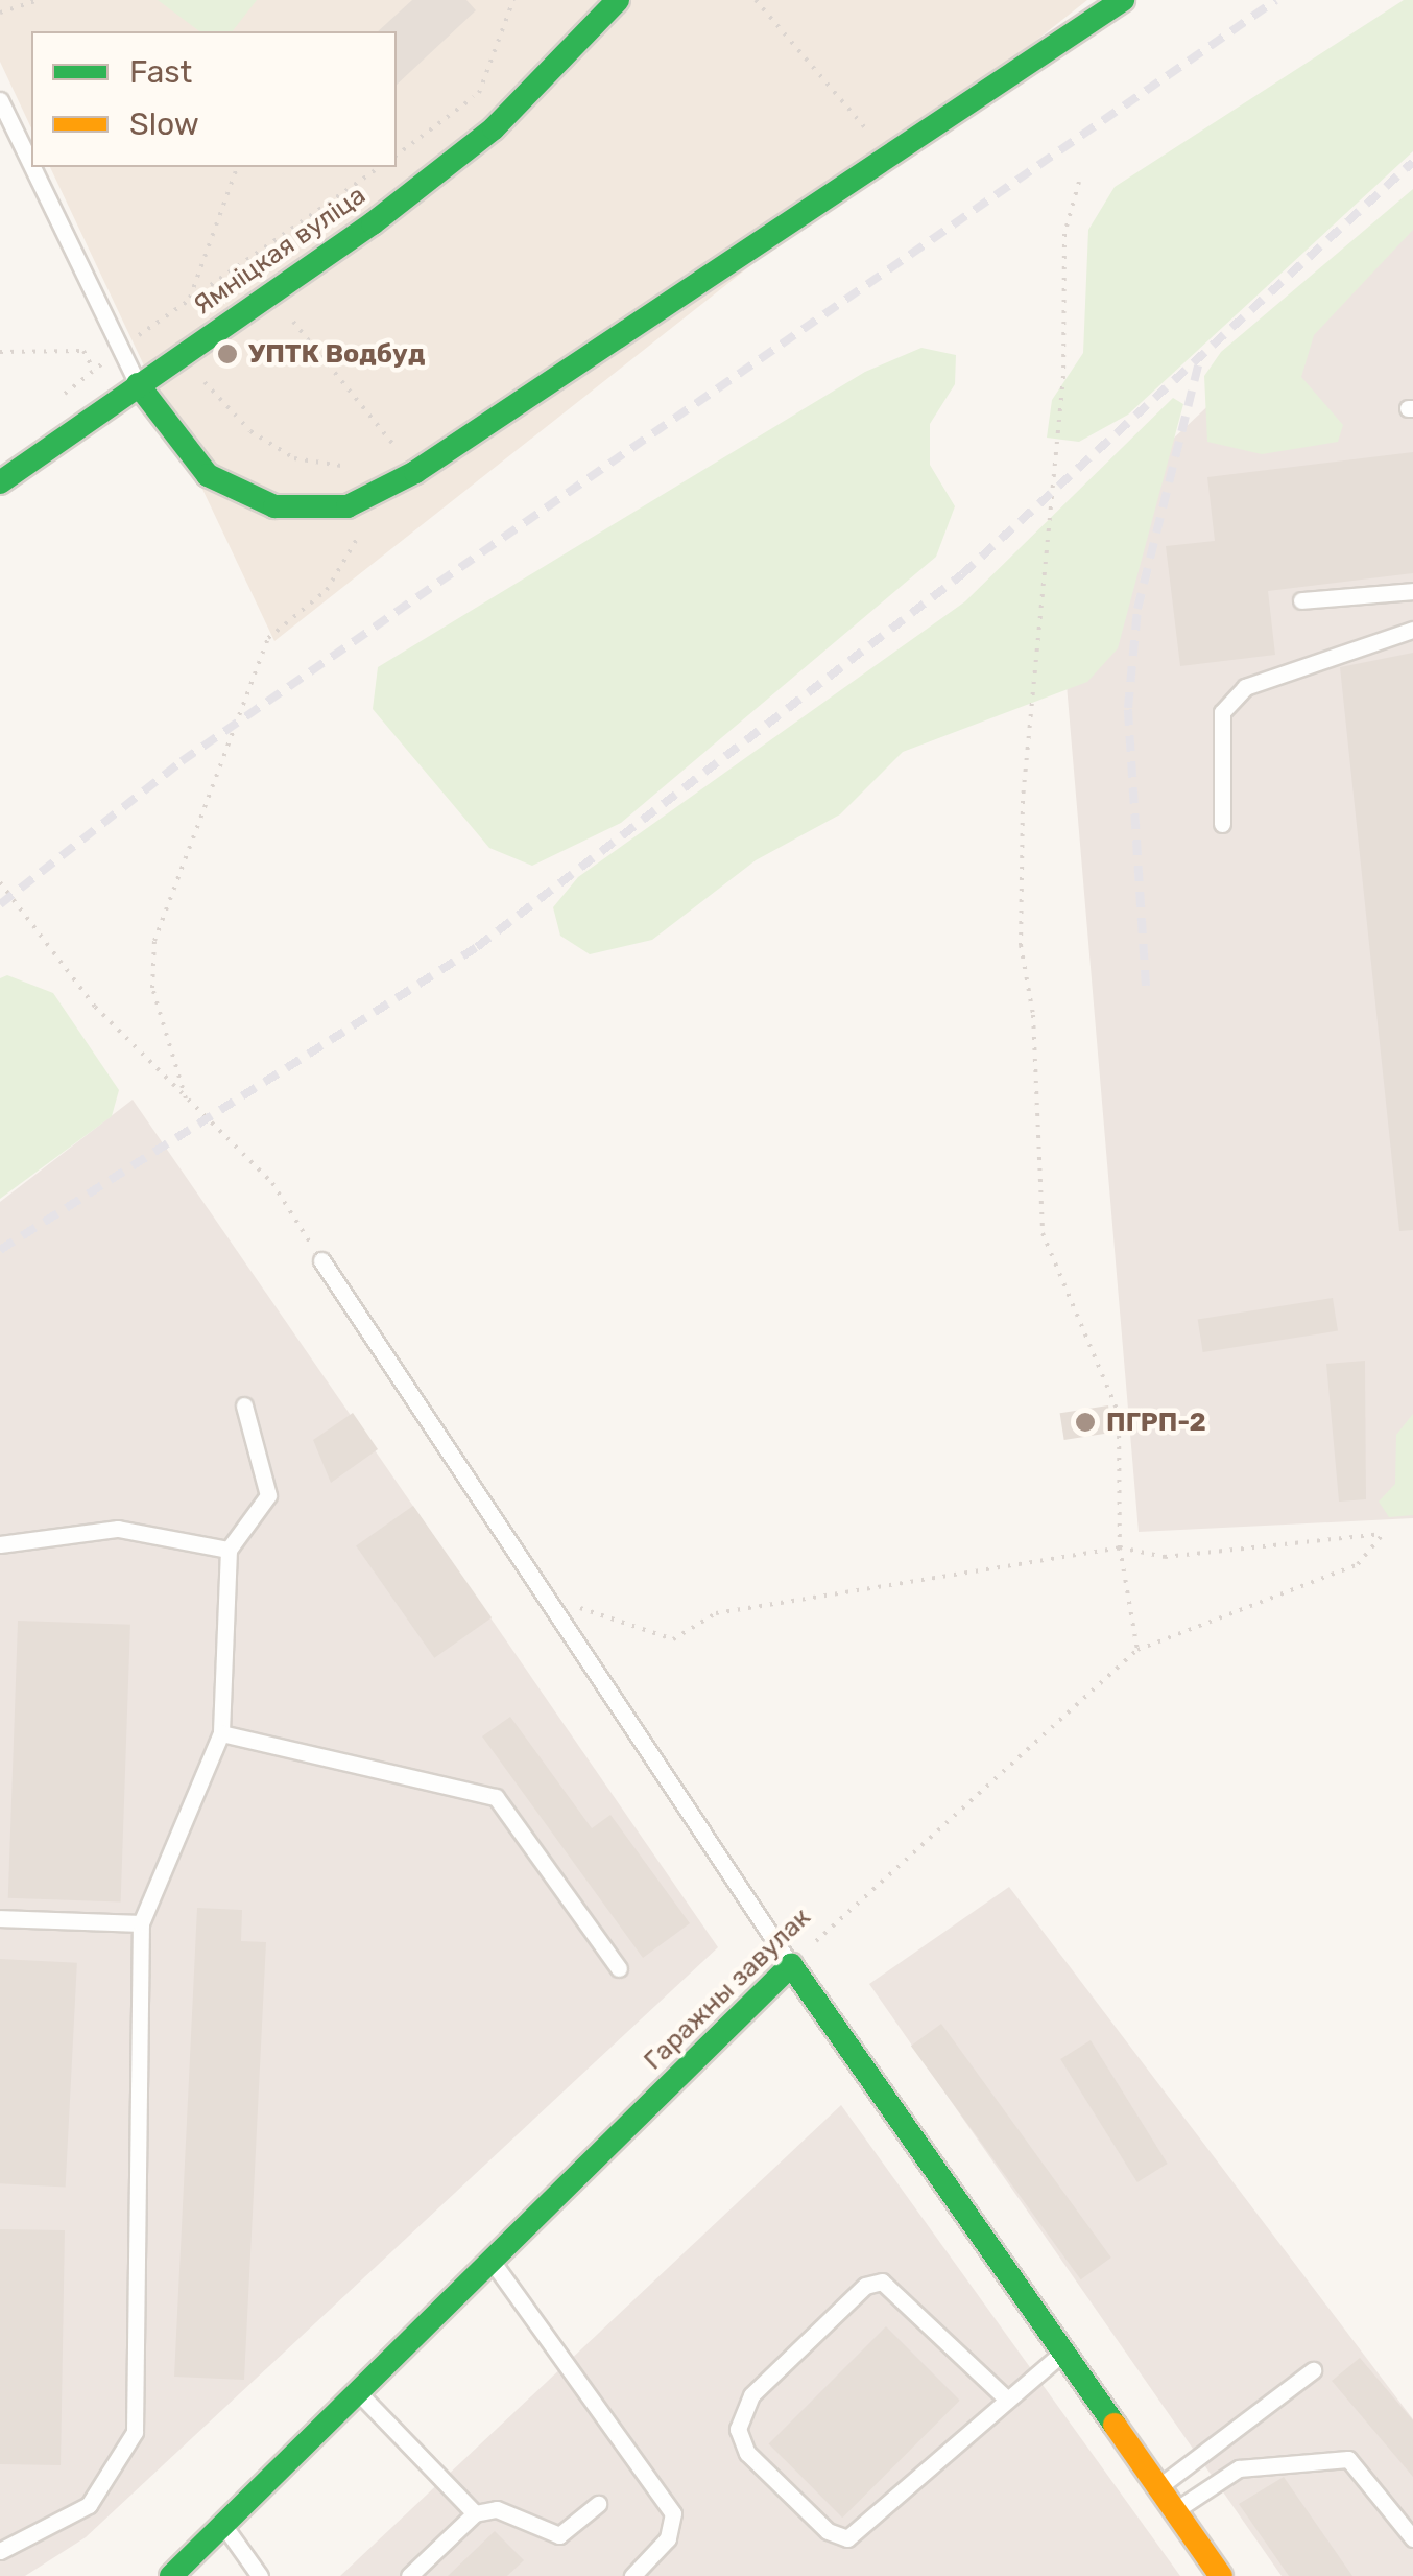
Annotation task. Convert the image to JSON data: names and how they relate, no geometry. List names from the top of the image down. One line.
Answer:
{"streets":{"main road":["Ямніцкая вуліца","Гаражны завулак"]},"places":["УПТК Водбуд","ПГРП-2"],"legend":["Fast","Slow"]}
